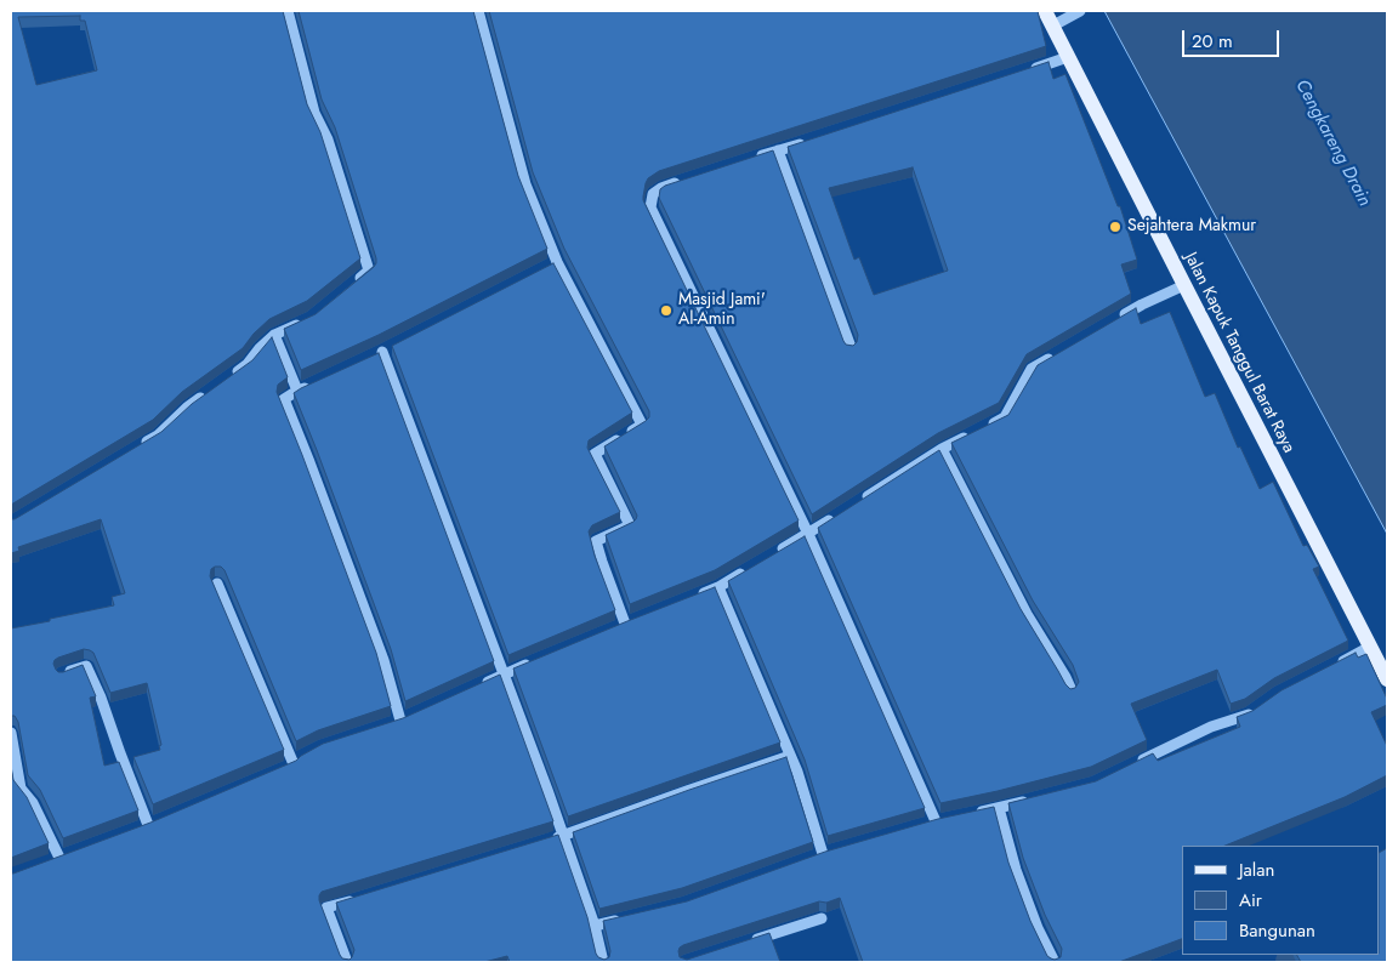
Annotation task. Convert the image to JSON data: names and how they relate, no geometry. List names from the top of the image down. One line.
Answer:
{"streets":{"main road":["Jalan Kapuk Tanggul Barat Raya"]},"water":["Cengkareng Drain"],"places":["Sejahtera Makmur","Masjid Jami' Al-Amin"],"legend":["Jalan","Air","Bangunan"],"scale_bar":"20 m"}
